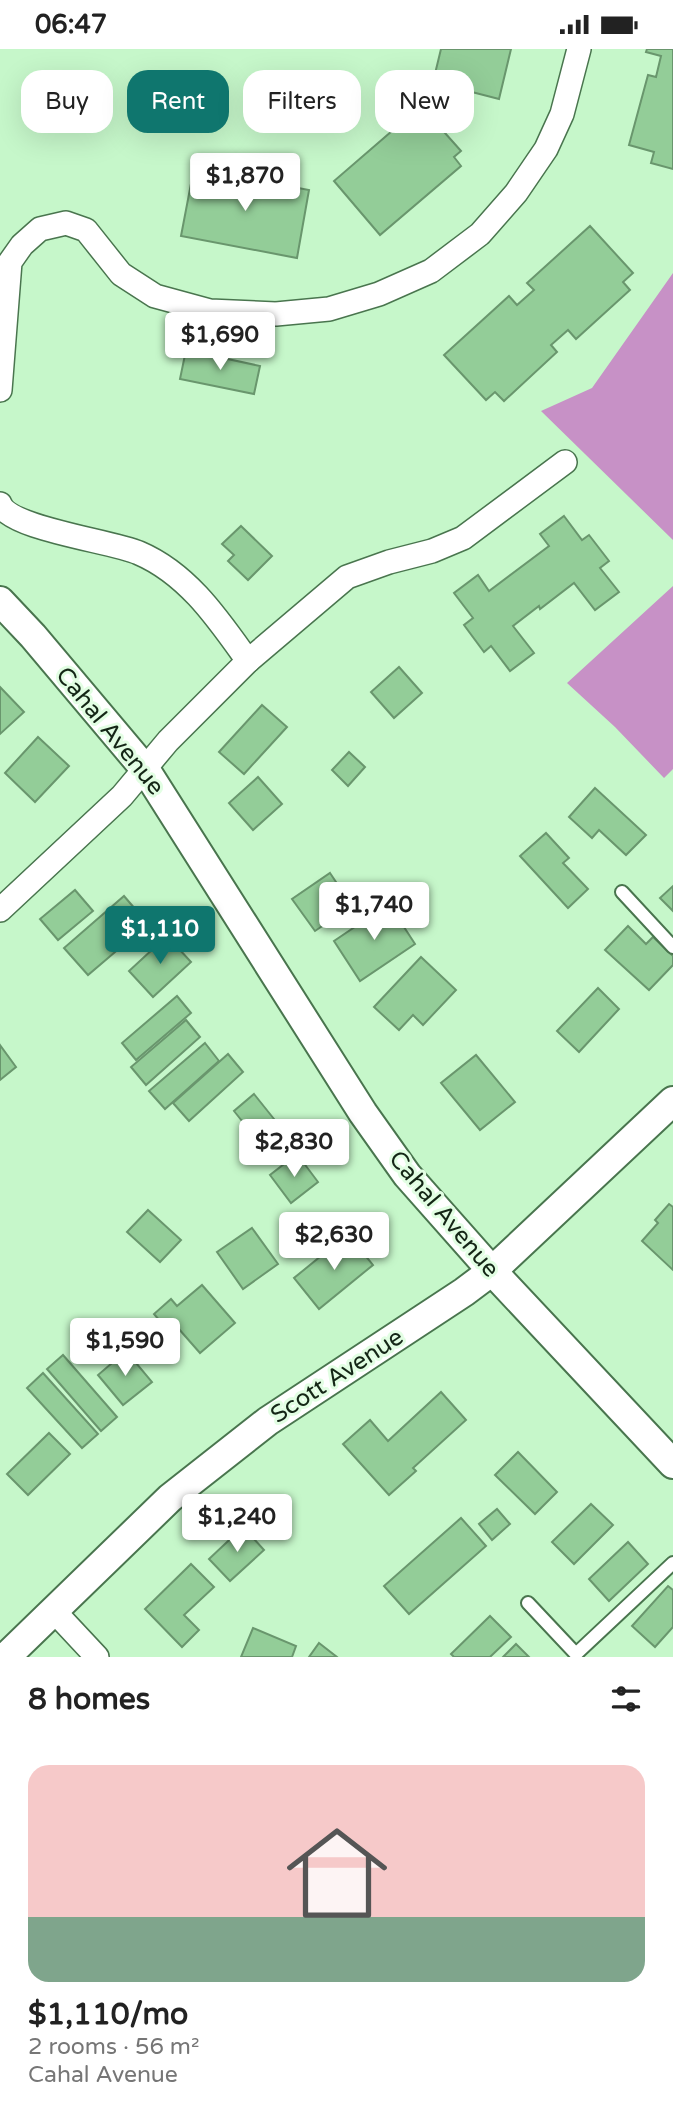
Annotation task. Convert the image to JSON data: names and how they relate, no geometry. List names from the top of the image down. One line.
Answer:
{"streets":{"street":["Cahal Avenue","Scott Avenue"]},"crossings":[["Cahal Avenue","Scott Avenue"]],"page":{"status":"06:47","chip":["Buy","Rent","Filters","New"],"price":["$1,870","$1,690","$1,740","$1,110","$2,830","$2,630","$1,590","$1,240"],"heading":"8 homes","list":[{"name":"$1,110/mo","note":"2 rooms · 56 m² · Cahal Avenue"}]}}
